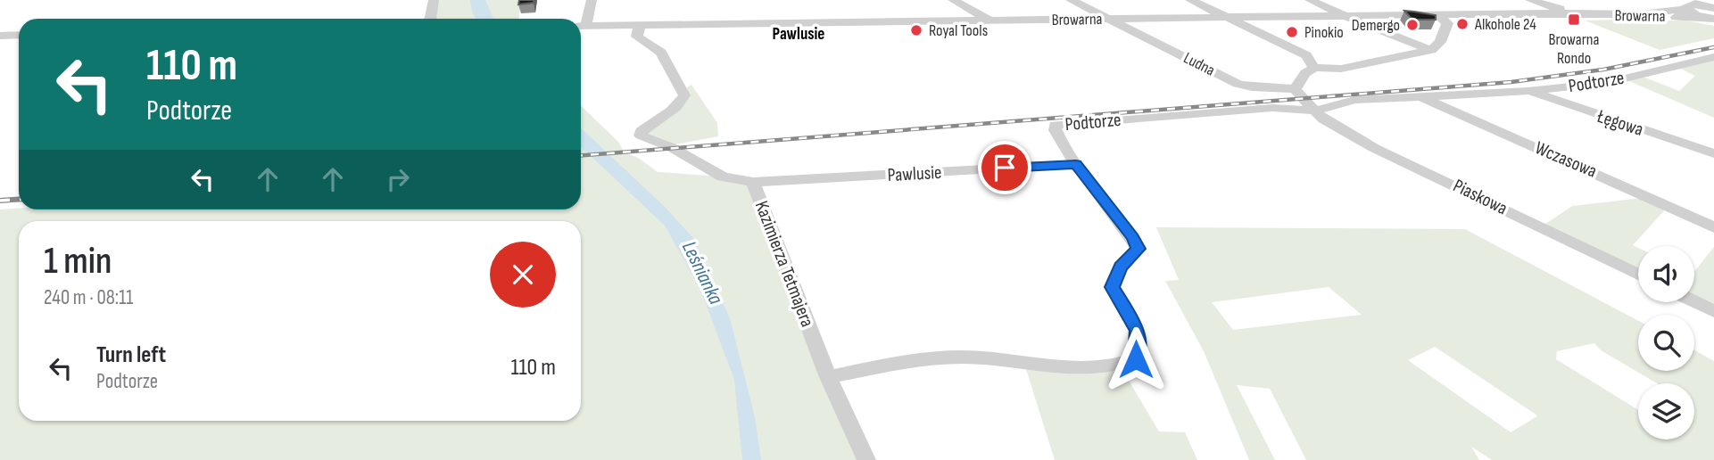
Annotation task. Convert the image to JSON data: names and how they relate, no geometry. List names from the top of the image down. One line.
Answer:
{"streets":{"street":["Browarna","Ludna","Podtorze","Łęgowa","Wczasowa","Pawlusie","Piaskowa","Kazimierza Tetmajera"]},"crossings":[["Browarna","Ludna"],["Browarna","Kazimierza Tetmajera"],["Podtorze","Łęgowa"],["Podtorze","Wczasowa"],["Podtorze","Pawlusie"],["Podtorze","Piaskowa"],["Podtorze","Kazimierza Tetmajera"],["Pawlusie","Kazimierza Tetmajera"]],"districts":["Pawlusie"],"water":["Leśnianka"],"places":{"transit":["Browarna Rondo"],"other":["Alkohole 24","Demergo","Royal Tools","Pinokio"]},"page":{"turn":["110 m","Podtorze"],"heading":["1 min","240 m · 08:11"],"list":[{"name":"Turn left","note":"Podtorze","value":"110 m"}]}}
